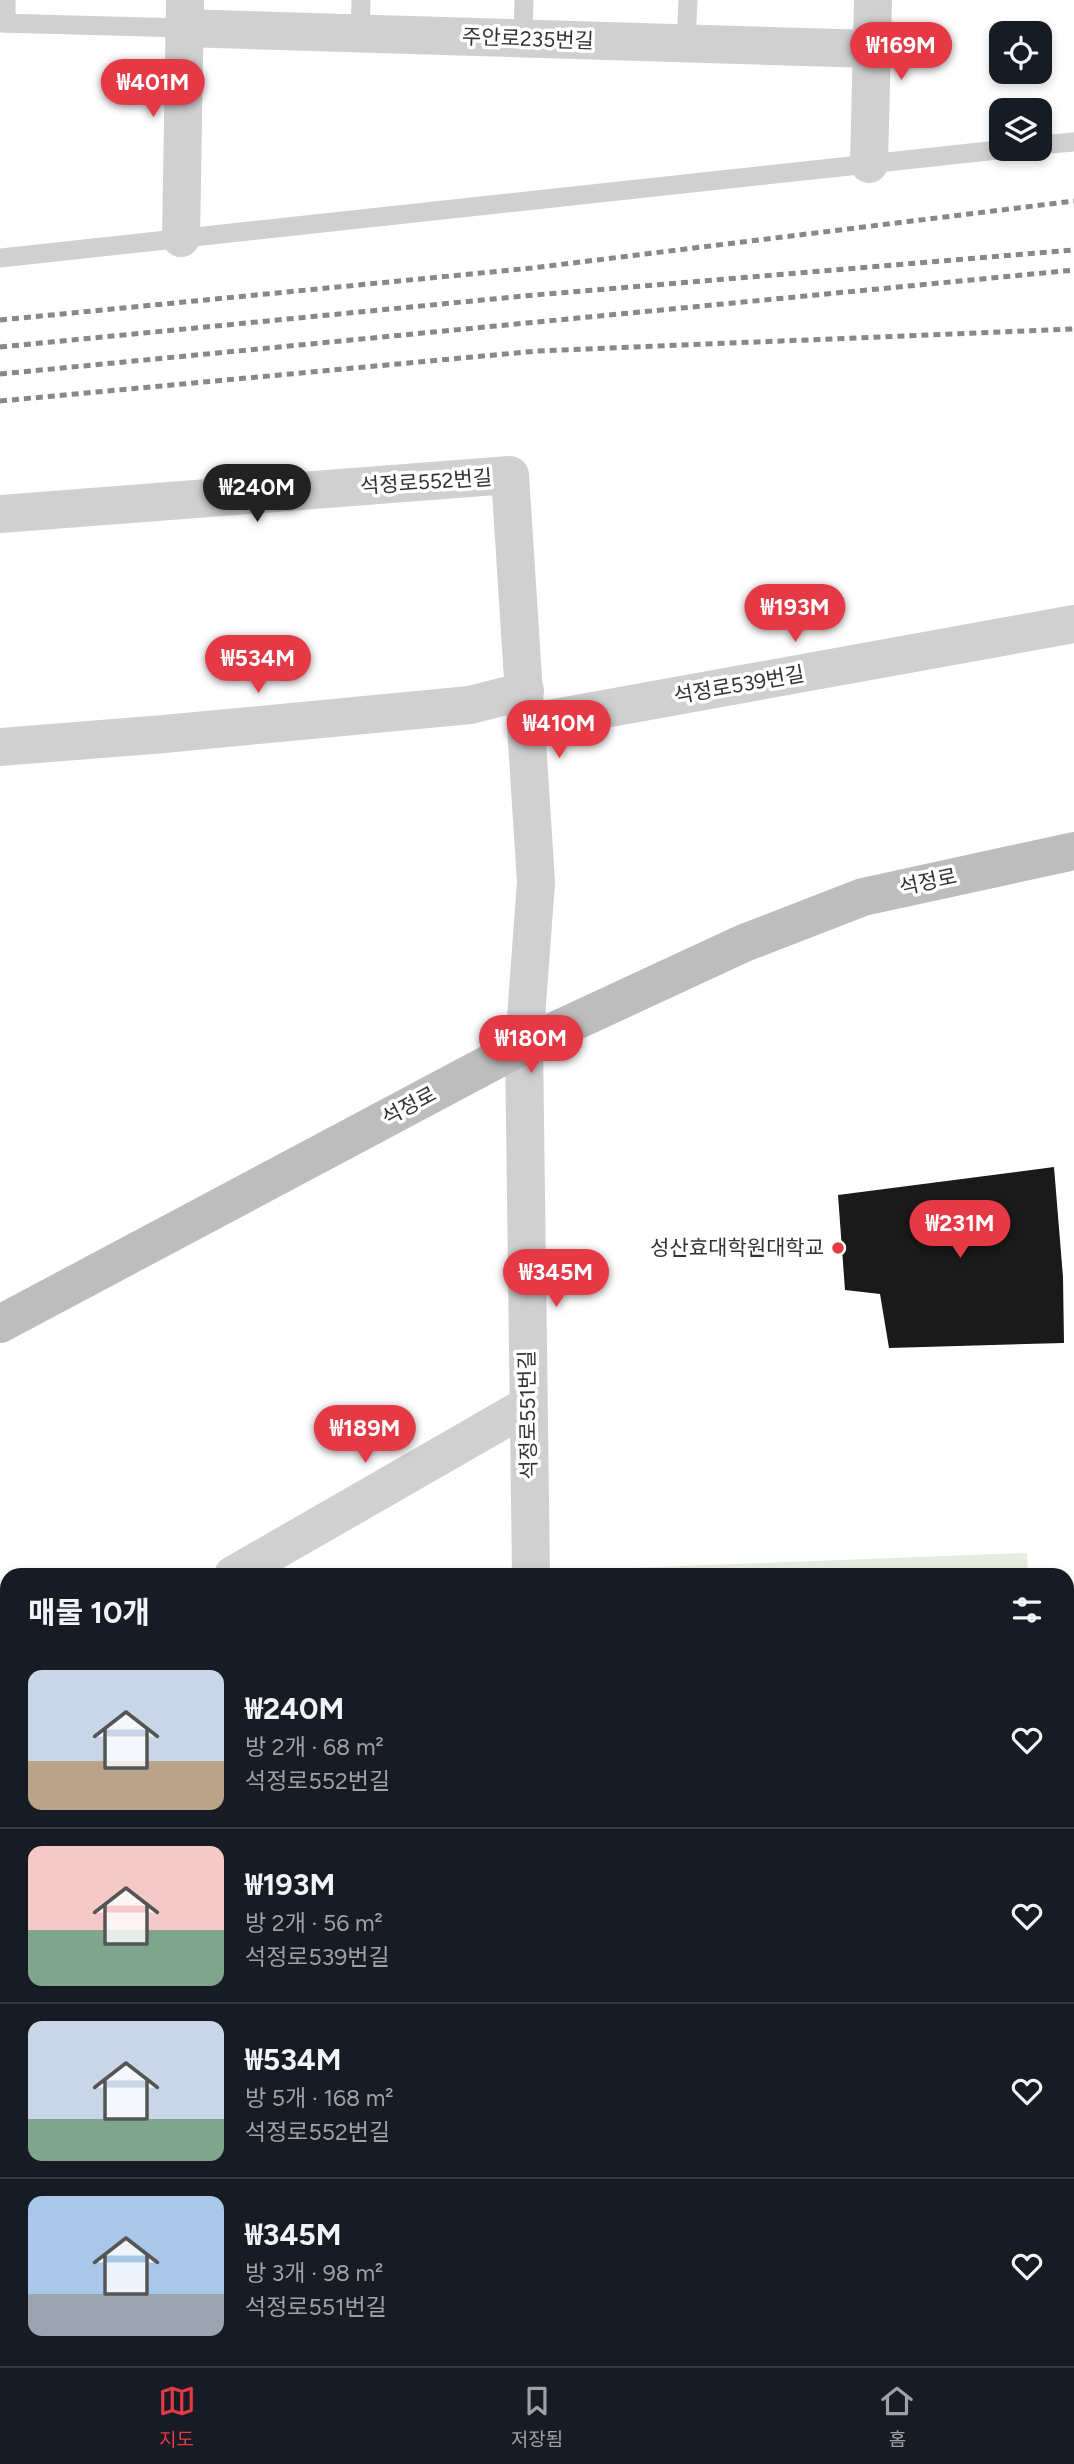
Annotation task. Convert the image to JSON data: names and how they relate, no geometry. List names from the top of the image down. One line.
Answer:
{"streets":{"main road":["석정로"],"street":["주안로235번길","석정로552번길","석정로539번길","석정로551번길"]},"crossings":[["석정로552번길","석정로539번길"],["석정로552번길","석정로"],["석정로552번길","석정로551번길"],["석정로","석정로551번길"]],"places":["성산효대학원대학교"],"page":{"price":["₩169M","₩401M","₩240M","₩193M","₩534M","₩410M","₩180M","₩231M","₩345M","₩189M"],"heading":"매물 10개","list":[{"name":"₩240M","note":"방 2개 · 68 m² · 석정로552번길"},{"name":"₩193M","note":"방 2개 · 56 m² · 석정로539번길"},{"name":"₩534M","note":"방 5개 · 168 m² · 석정로552번길"},{"name":"₩345M","note":"방 3개 · 98 m² · 석정로551번길"}],"tabs":["지도","저장됨","홈"]}}
